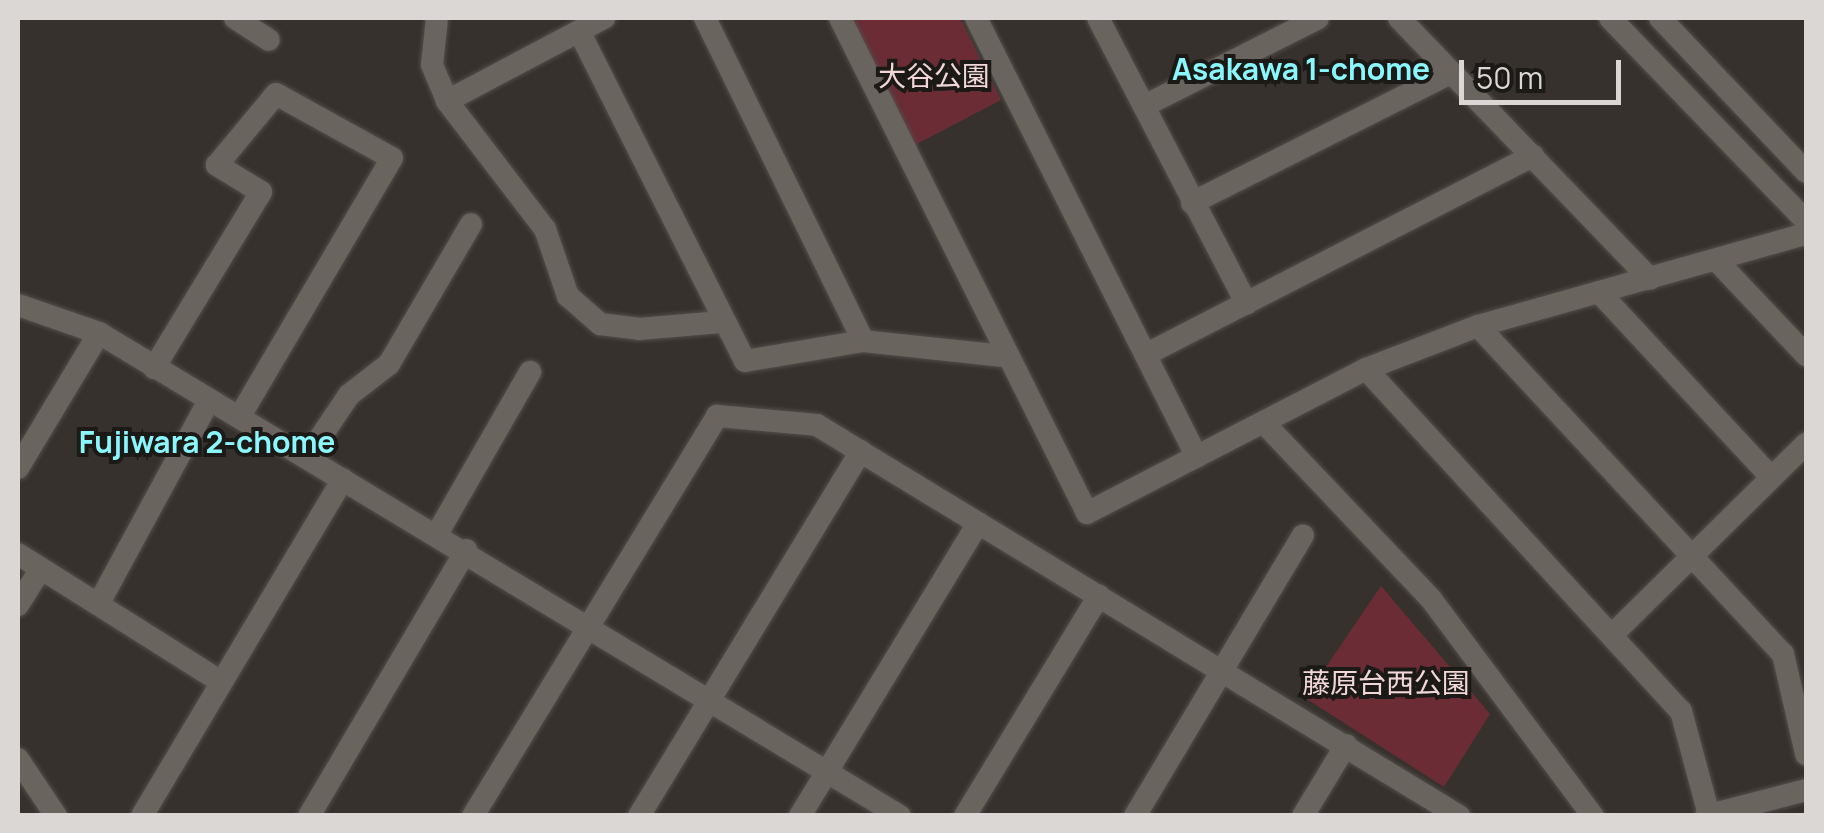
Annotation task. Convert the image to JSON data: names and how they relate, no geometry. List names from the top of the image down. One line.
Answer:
{"districts":["Asakawa 1-chome","Fujiwara 2-chome"],"parks":["大谷公園","藤原台西公園"],"scale_bar":"50 m"}
